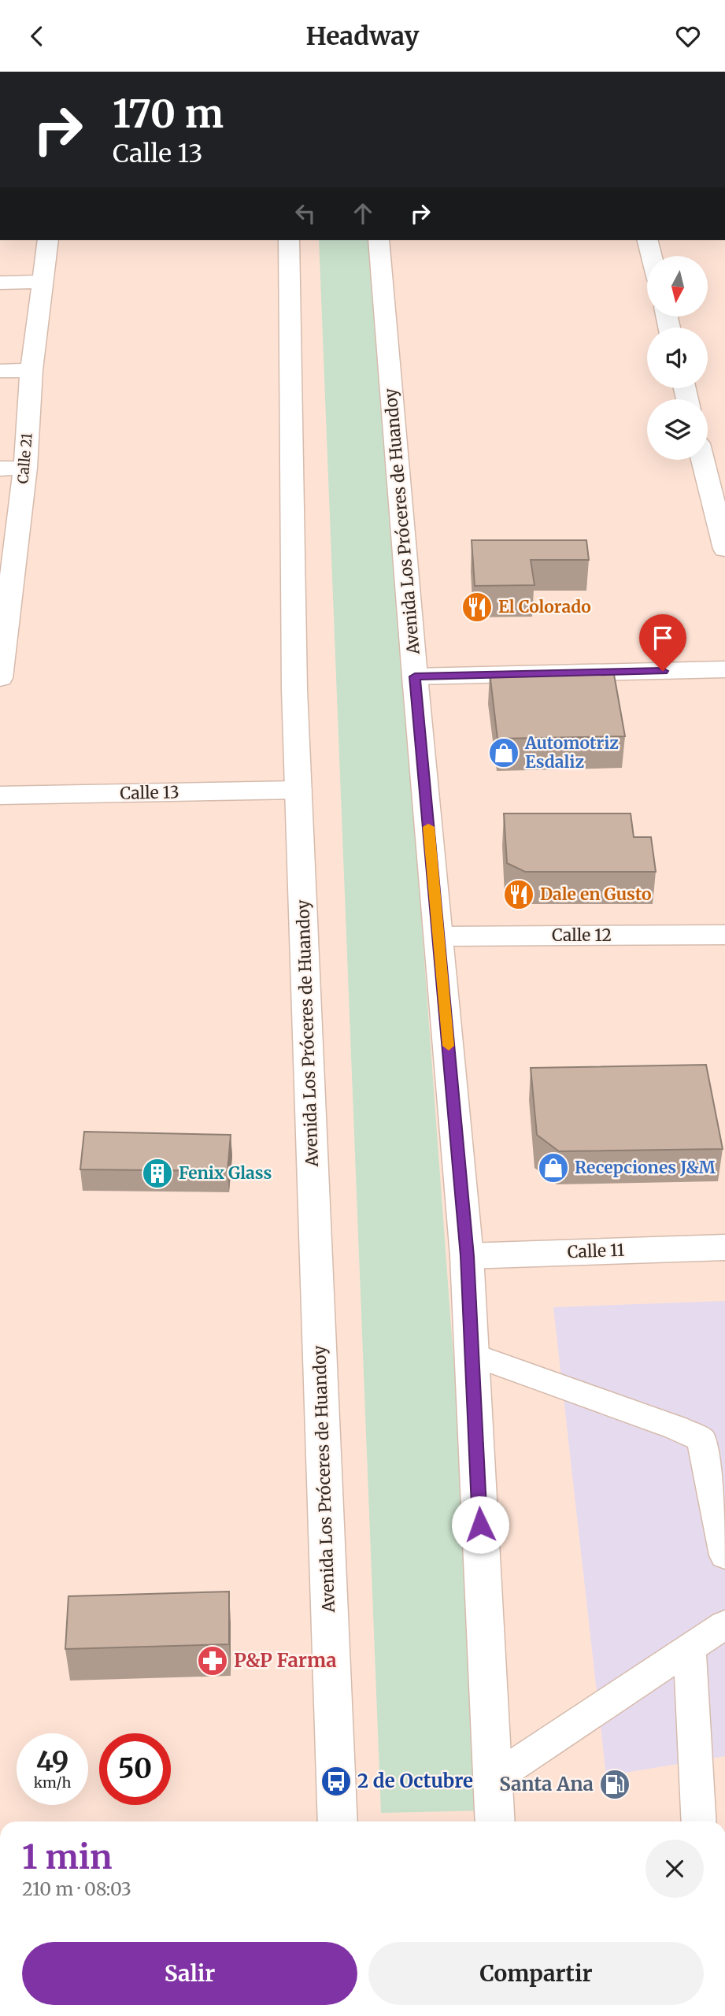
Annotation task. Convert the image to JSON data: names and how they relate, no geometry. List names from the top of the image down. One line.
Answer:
{"streets":{"main road":["Calle 21","Avenida Los Próceres de Huandoy","Calle 13","Calle 12","Calle 11"]},"crossings":[["Avenida Los Próceres de Huandoy","Calle 13"],["Avenida Los Próceres de Huandoy","Calle 12"],["Avenida Los Próceres de Huandoy","Calle 11"]],"places":{"restaurant":["El Colorado","Dale en Gusto"],"shop":["Automotriz Esdaliz","Recepciones J&M"],"building":["Fenix Glass"],"pharmacy":["P&P Farma"],"bus stop":["2 de Octubre"],"fuel station":["Santa Ana"]},"north":"bottom","page":{"header":"Headway","turn":["170 m","Calle 13"],"speed":"49 km/h","limit":"50","heading":["1 min","210 m · 08:03"],"buttons":["Salir","Compartir"]}}
